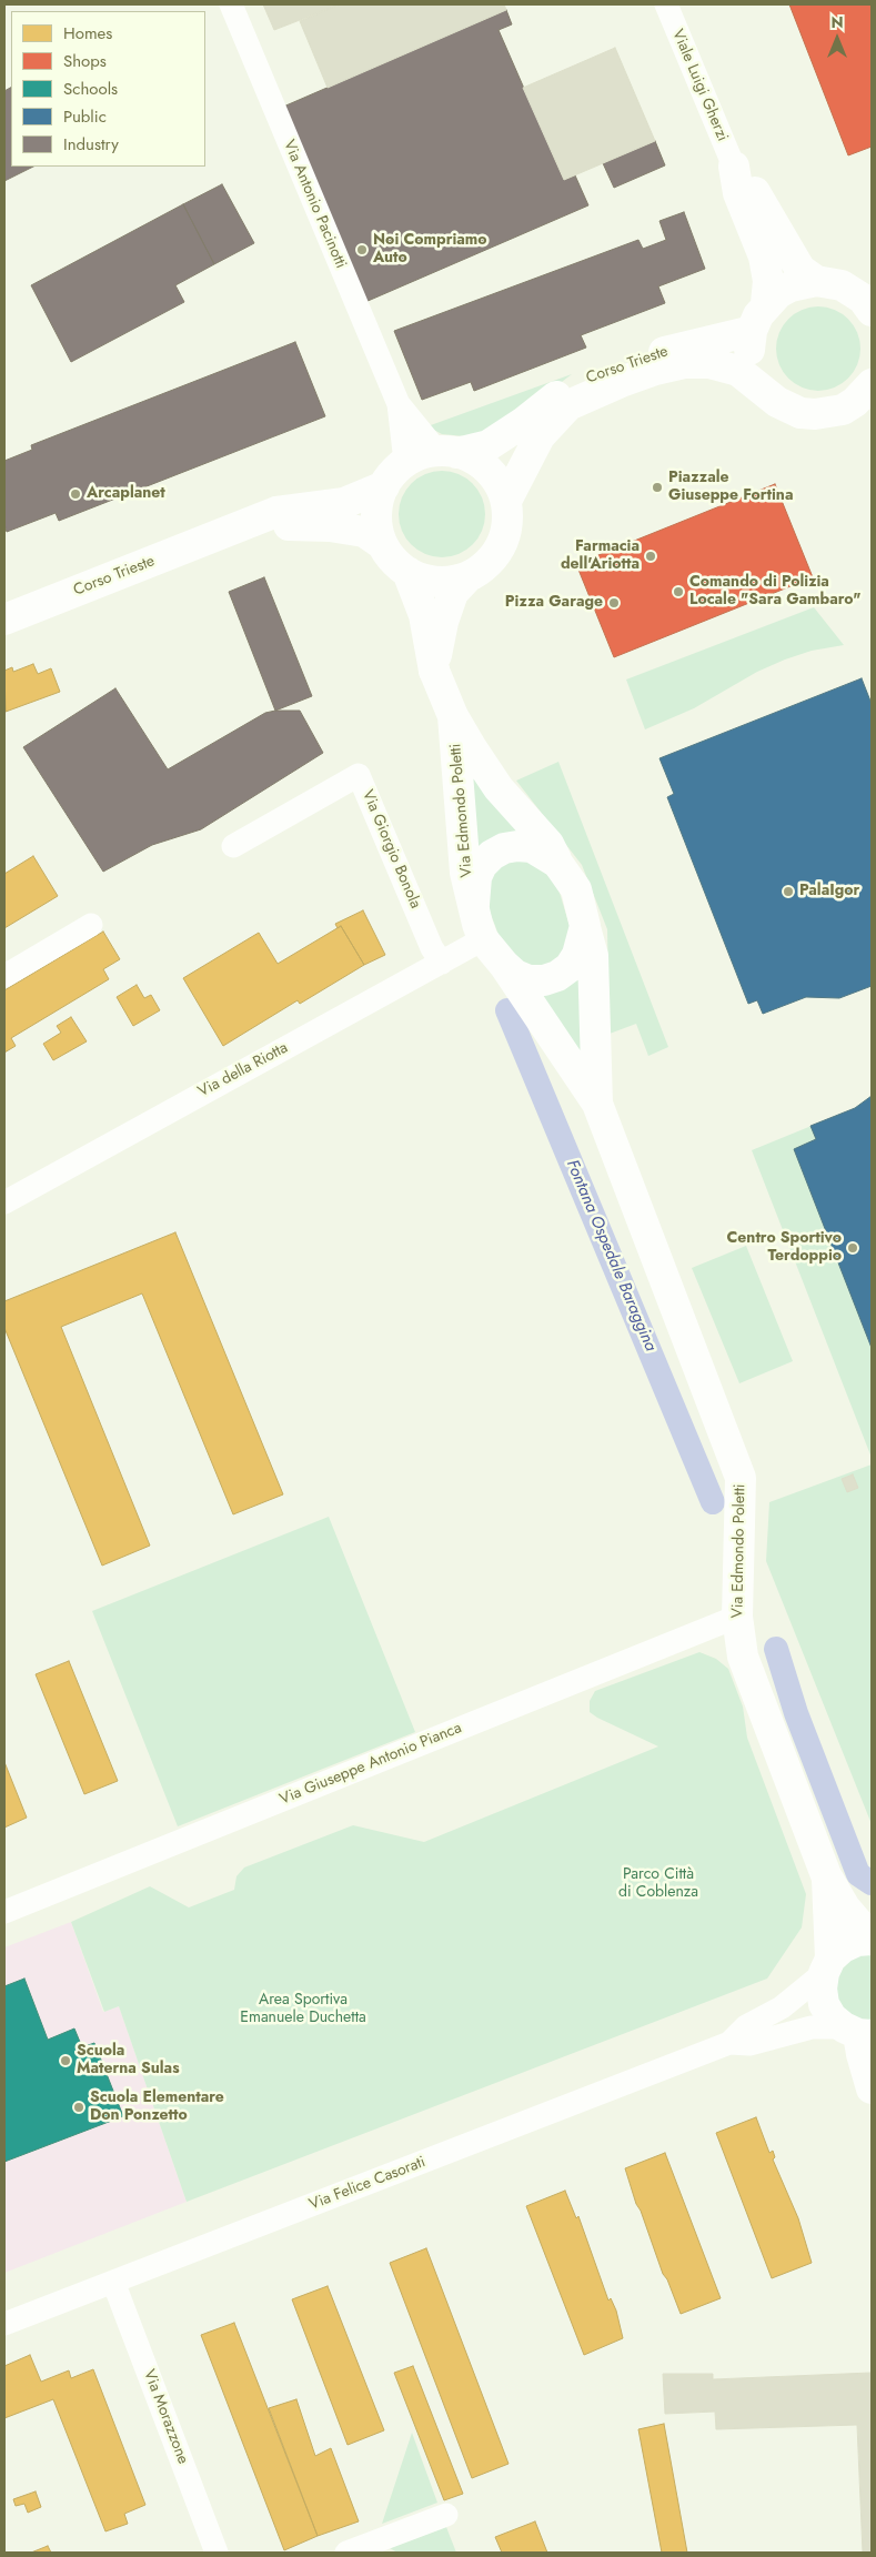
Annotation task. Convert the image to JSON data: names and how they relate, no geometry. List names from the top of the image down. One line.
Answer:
{"streets":{"main road":["Corso Trieste","Via Edmondo Poletti"],"street":["Viale Luigi Gherzi","Via Antonio Pacinotti","Via Giorgio Bonola","Via della Riotta","Via Giuseppe Antonio Pianca","Via Felice Casorati","Via Morazzone"]},"crossings":[["Via Antonio Pacinotti","Corso Trieste"],["Via Antonio Pacinotti","Via Edmondo Poletti"],["Corso Trieste","Via Edmondo Poletti"],["Via Edmondo Poletti","Via della Riotta"],["Via Edmondo Poletti","Via Giuseppe Antonio Pianca"],["Via Giorgio Bonola","Via della Riotta"],["Via Felice Casorati","Via Morazzone"]],"water":["Fontana Ospedale Baraggina"],"parks":["Parco Città di Coblenza","Area Sportiva Emanuele Duchetta"],"places":["Noi Compriamo Auto","Piazzale Giuseppe Fortina","Arcaplanet","Farmacia dell'Ariotta","Comando di Polizia Locale \"Sara Gambaro\"","Pizza Garage","PalaIgor","Centro Sportivo Terdoppio","Scuola Materna Sulas","Scuola Elementare Don Ponzetto"],"legend":["Homes","Shops","Schools","Public","Industry"],"north":"top"}
